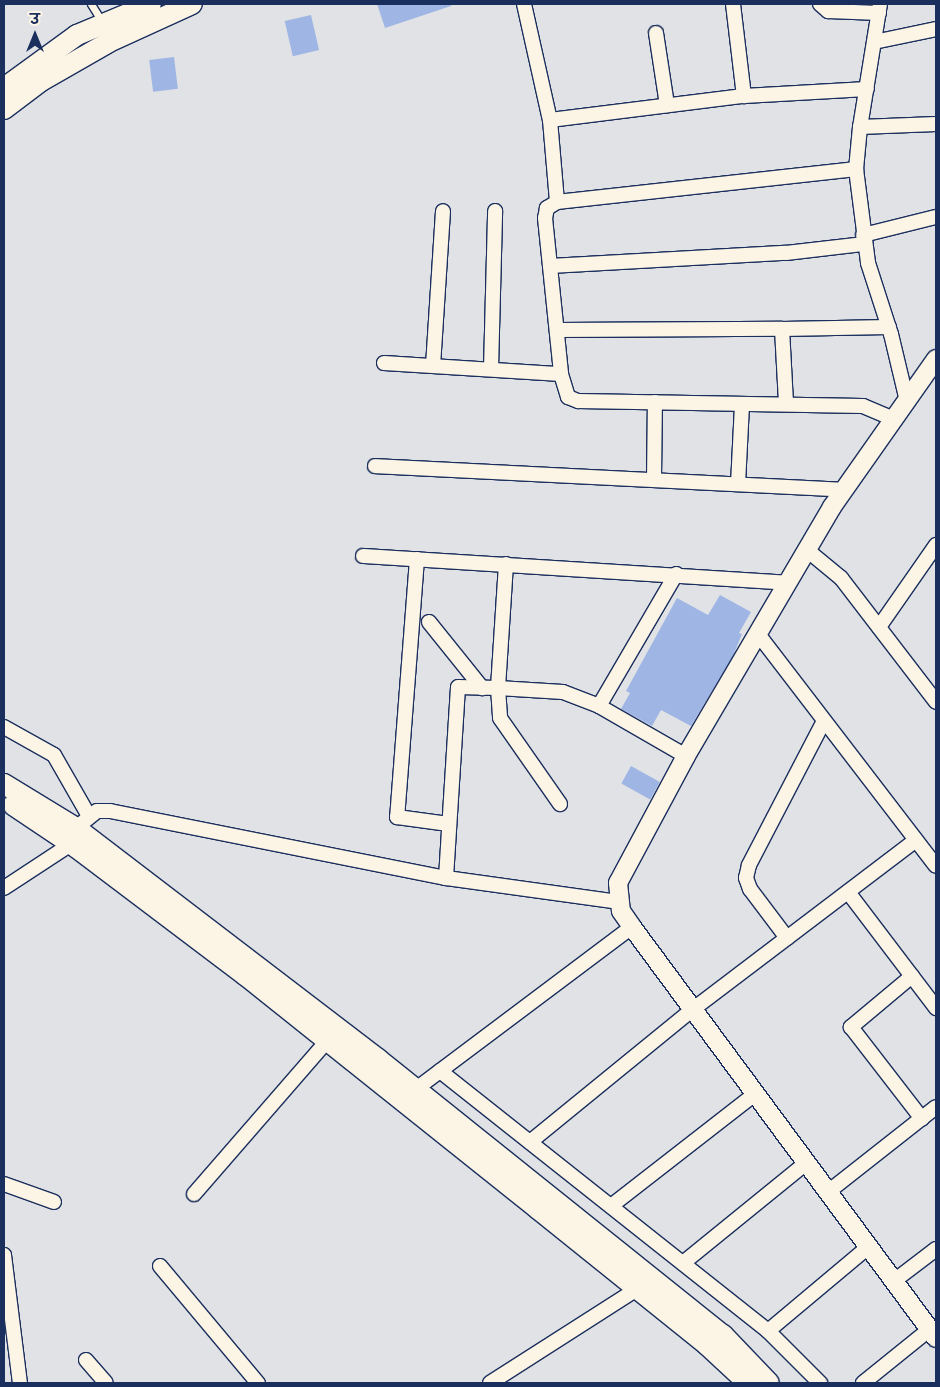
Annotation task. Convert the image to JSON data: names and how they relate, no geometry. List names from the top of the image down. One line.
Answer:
{"north":"top"}
